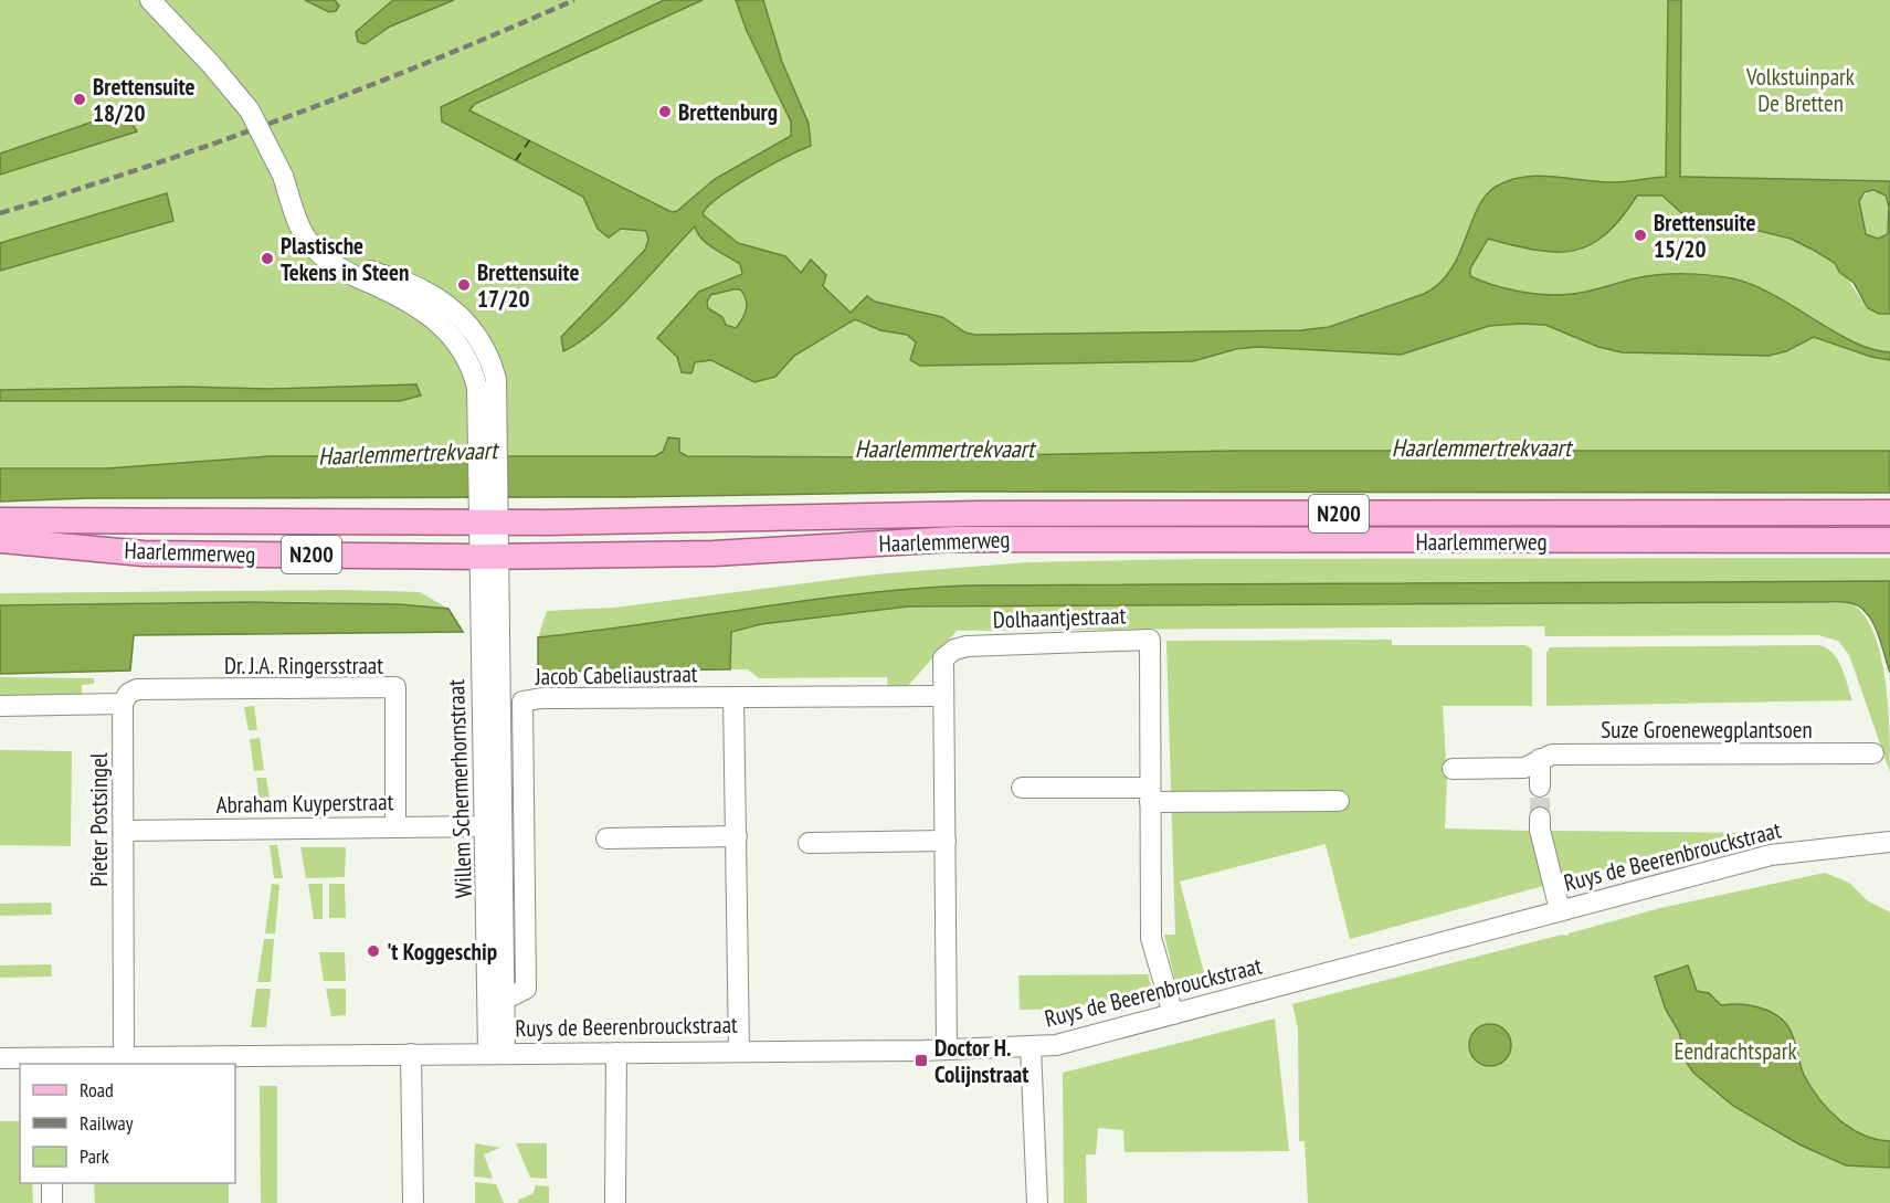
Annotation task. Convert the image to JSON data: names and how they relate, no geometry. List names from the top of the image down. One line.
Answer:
{"streets":{"main road":["N200","Haarlemmerweg"],"street":["Dolhaantjestraat","Dr. J.A. Ringersstraat","Jacob Cabeliaustraat","Suze Groenewegplantsoen","Willem Schermerhornstraat","Abraham Kuyperstraat","Pieter Postsingel","Ruys de Beerenbrouckstraat"]},"crossings":[["Haarlemmerweg","Willem Schermerhornstraat"],["Dolhaantjestraat","Jacob Cabeliaustraat"],["Dolhaantjestraat","Ruys de Beerenbrouckstraat"],["Dr. J.A. Ringersstraat","Abraham Kuyperstraat"],["Dr. J.A. Ringersstraat","Pieter Postsingel"],["Jacob Cabeliaustraat","Willem Schermerhornstraat"],["Willem Schermerhornstraat","Abraham Kuyperstraat"],["Willem Schermerhornstraat","Ruys de Beerenbrouckstraat"],["Abraham Kuyperstraat","Pieter Postsingel"],["Pieter Postsingel","Ruys de Beerenbrouckstraat"]],"water":["Haarlemmertrekvaart"],"parks":["Volkstuinpark De Bretten","Eendrachtspark"],"places":{"other":["Brettensuite 18/20","Brettenburg","Brettensuite 15/20","Plastische Tekens in Steen","Brettensuite 17/20","'t Koggeschip"],"transit":["Doctor H. Colijnstraat"]},"legend":["Road","Railway","Park"]}
